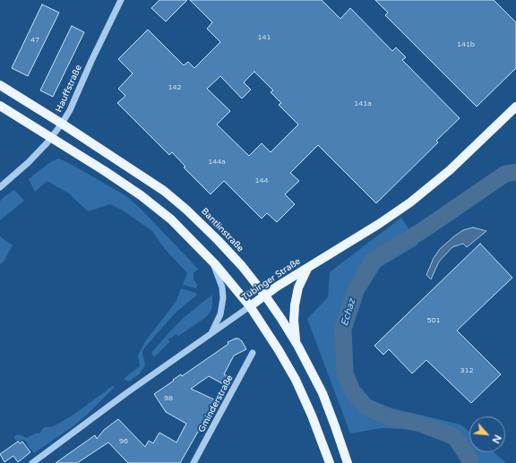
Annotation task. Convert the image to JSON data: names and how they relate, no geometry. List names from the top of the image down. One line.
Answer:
{"streets":{"main road":["Bantlinstraße","Tübinger Straße"],"street":["Hauffstraße","Gminderstraße"]},"crossings":[["Hauffstraße","Bantlinstraße"],["Bantlinstraße","Tübinger Straße"]],"water":["Echaz"],"house_numbers":["141","47","141b","142","141a","144a","144","501","312","98","96"],"north":"bottom right"}
